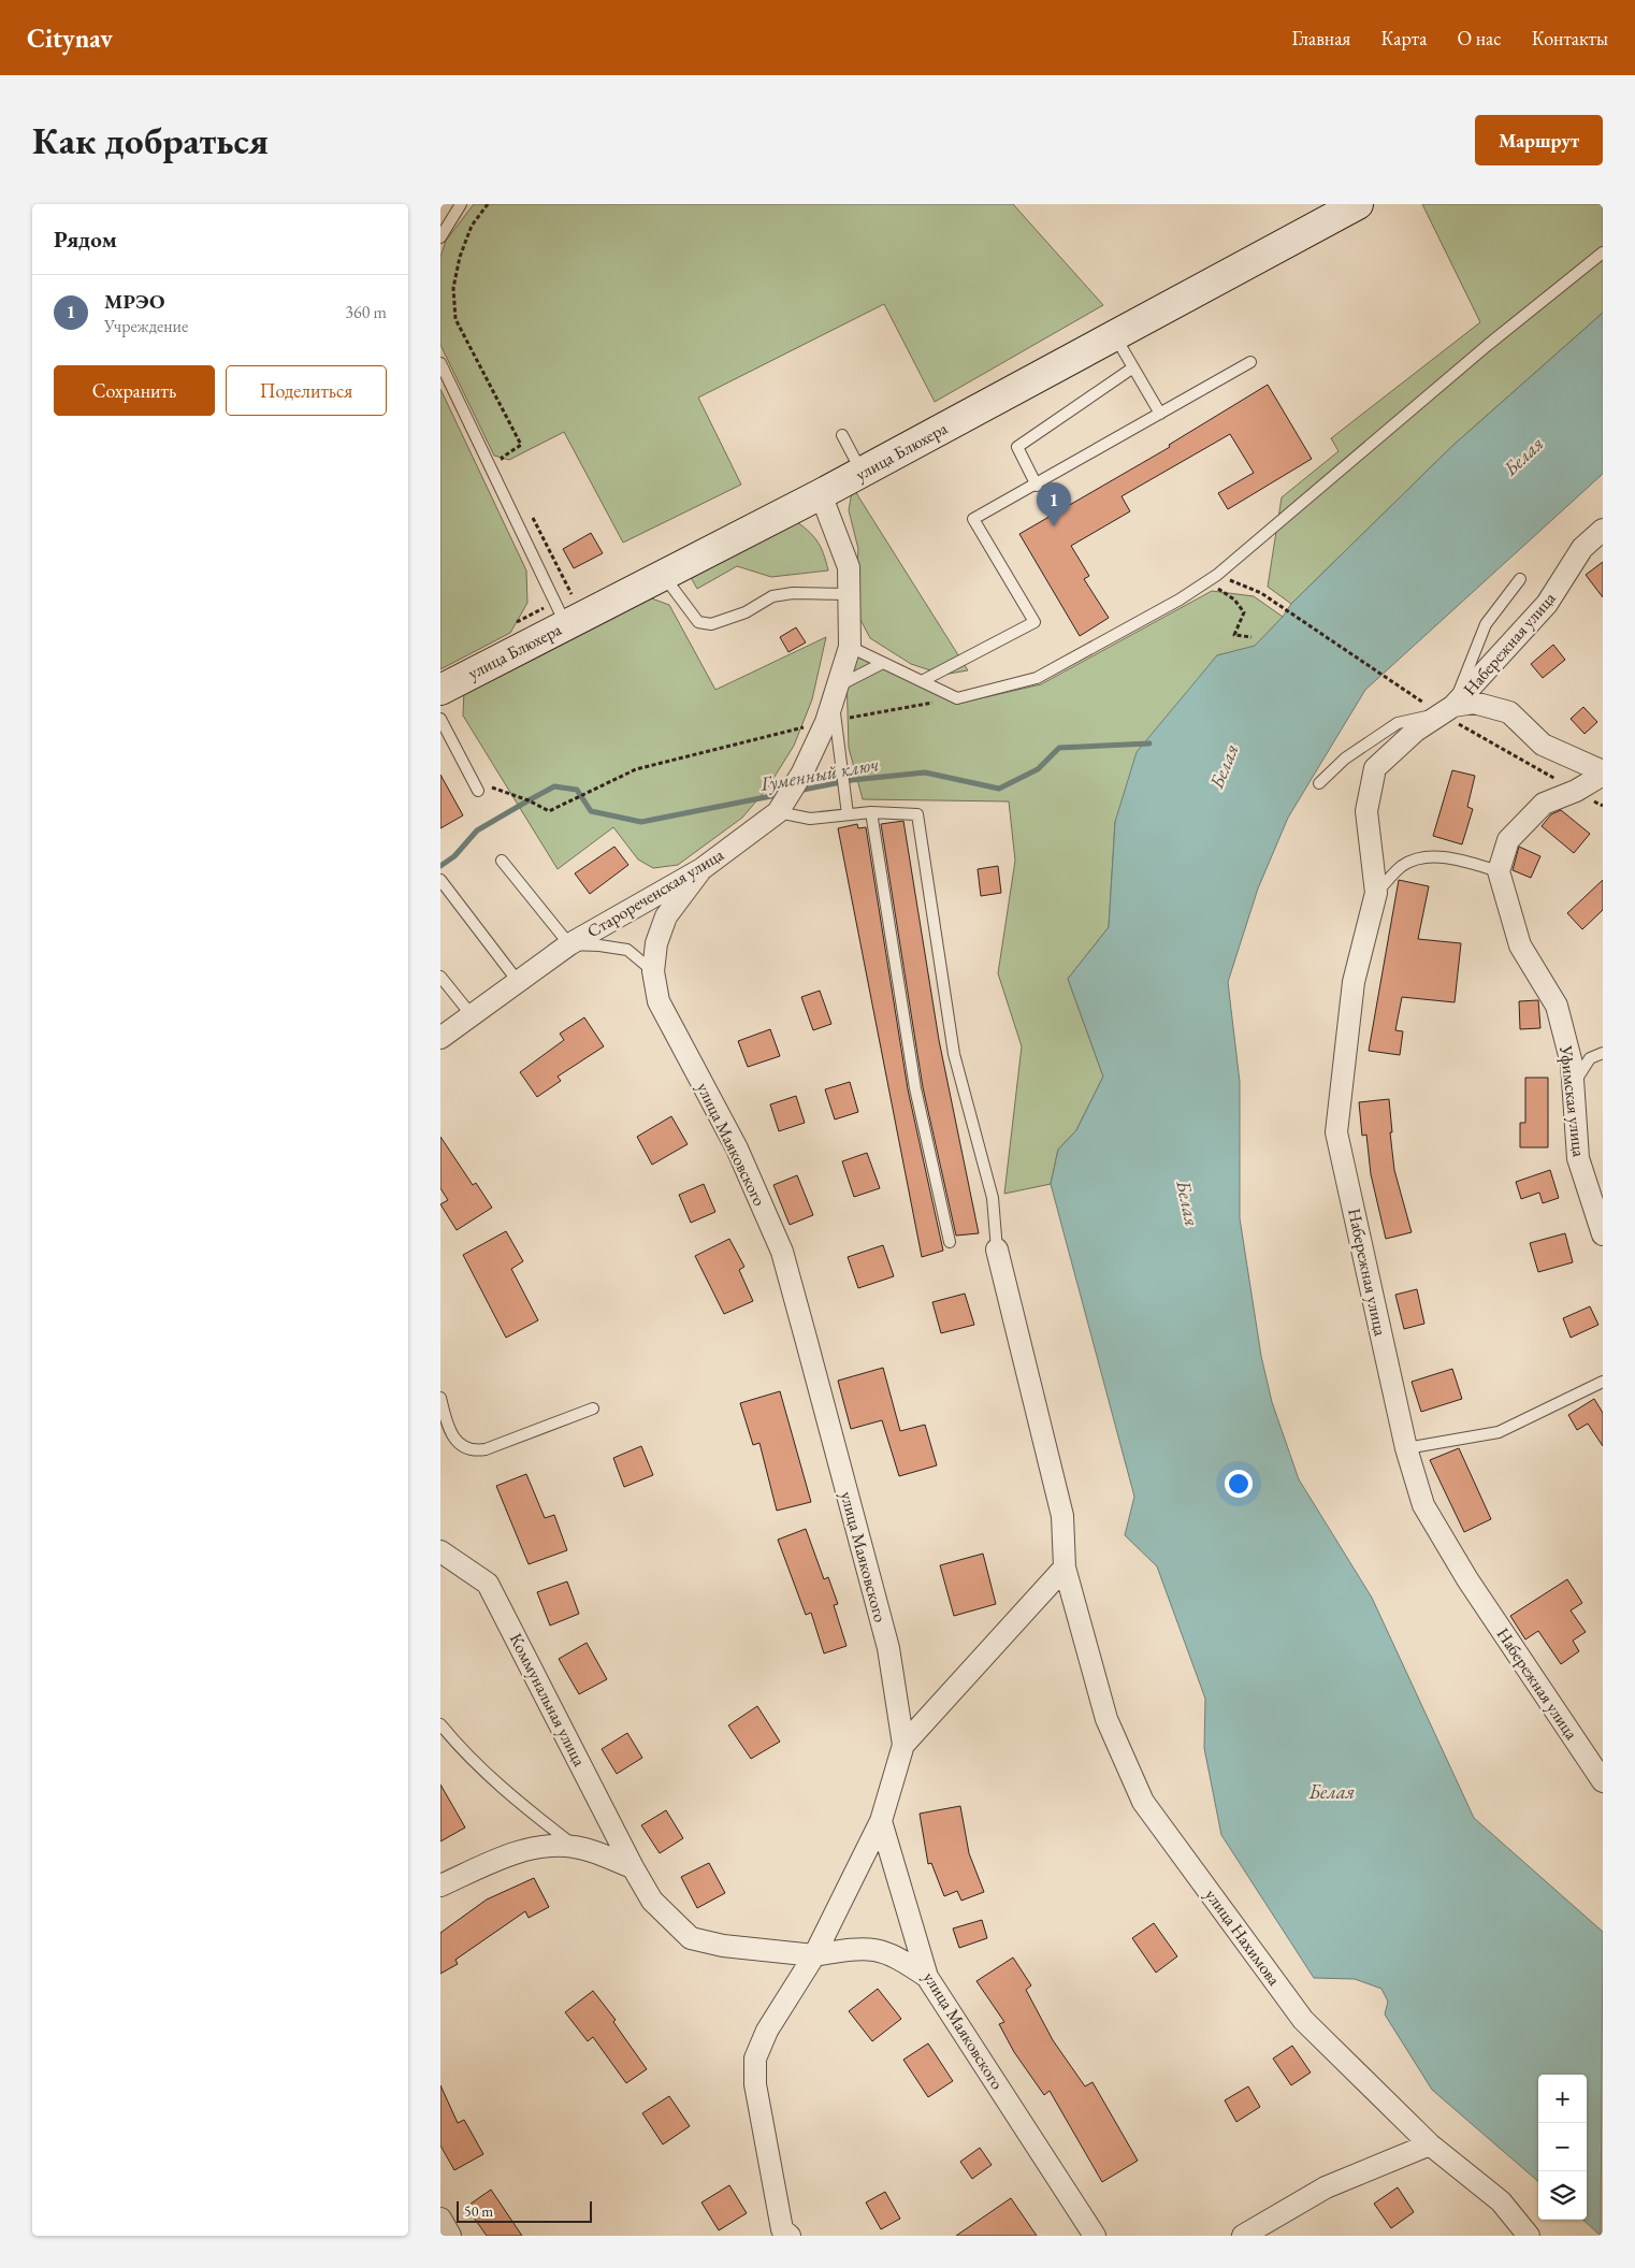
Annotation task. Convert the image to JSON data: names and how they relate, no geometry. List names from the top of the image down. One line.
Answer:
{"streets":{"main road":["улица Блюхера"],"street":["Набережная улица","Старореченская улица","Уфимская улица","улица Маяковского","Коммунальная улица","улица Нахимова"]},"crossings":[["улица Блюхера","Старореченская улица"],["Старореченская улица","улица Маяковского"],["улица Маяковского","Коммунальная улица"]],"water":["Белая","Гуменный ключ"],"scale_bar":"50 m","page":{"header":"Citynav","nav":["Главная","Карта","О нас","Контакты"],"buttons":["Маршрут",["Сохранить","Поделиться"]],"title":"Как добраться","heading":"Рядом","list":[{"mark":"1","name":"МРЭО","note":"Учреждение","value":"360 m"}],"pins":"1","map_buttons":["+","−"],"scale":"50 m"}}
